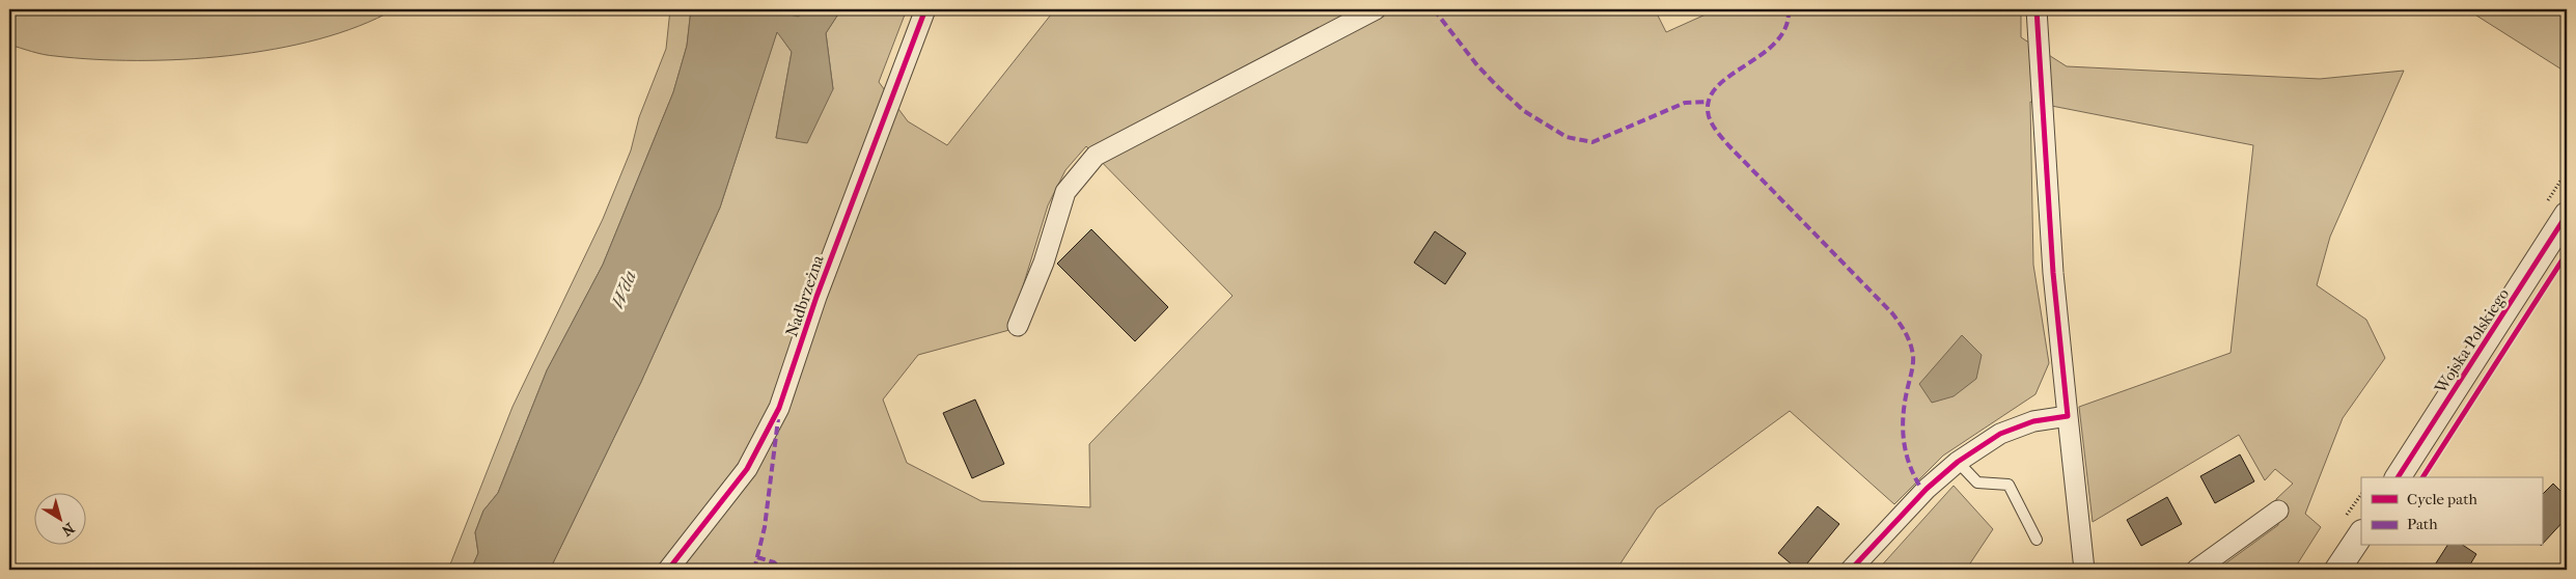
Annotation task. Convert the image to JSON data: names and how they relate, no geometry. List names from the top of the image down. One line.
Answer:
{"streets":{"street":["Nadbrzeżna","Wojska Polskiego"]},"water":["Wda"],"legend":["Cycle path","Path"],"north":"bottom right"}
